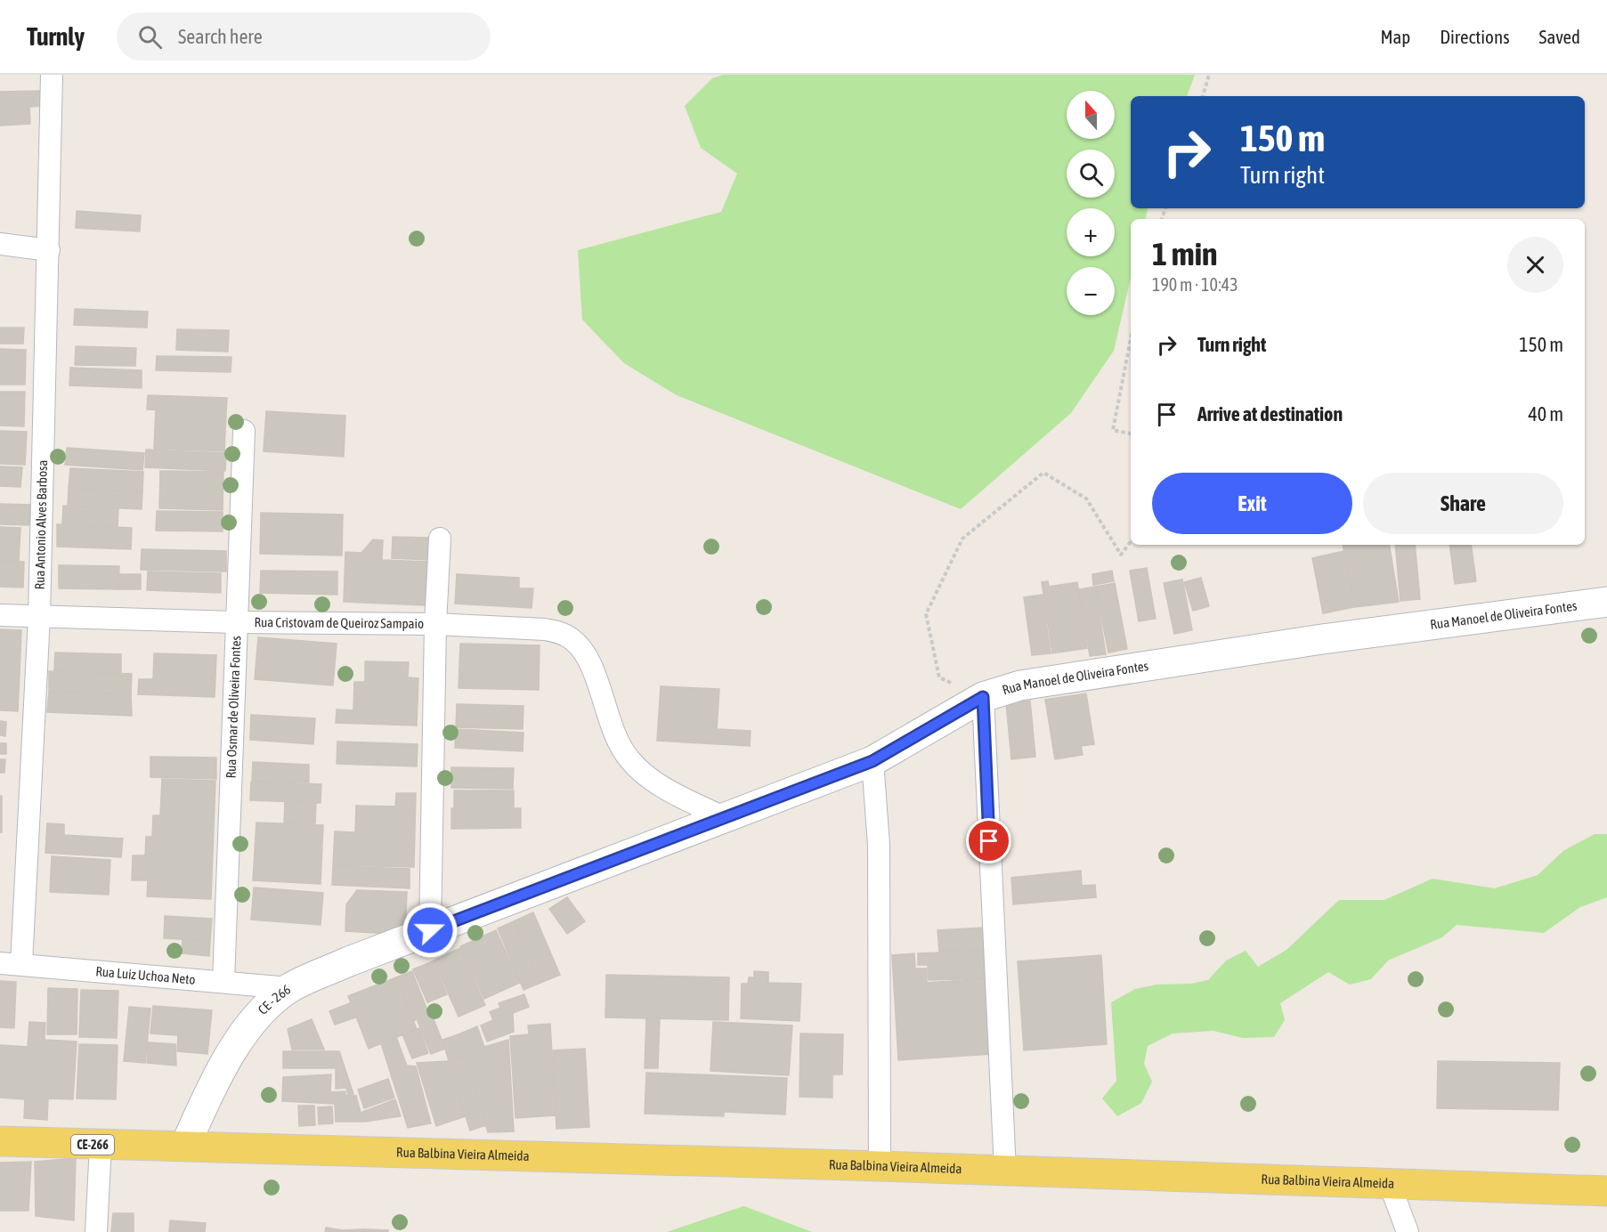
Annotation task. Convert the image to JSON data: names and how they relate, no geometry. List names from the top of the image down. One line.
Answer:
{"streets":{"main road":["CE-266","Rua Balbina Vieira Almeida"],"street":["Rua Antonio Alves Barbosa","Rua Manoel de Oliveira Fontes","Rua Cristovam de Queiroz Sampaio","Rua Osmar de Oliveira Fontes","Rua Luiz Uchoa Neto","CE - 266"]},"crossings":[["Rua Antonio Alves Barbosa","Rua Cristovam de Queiroz Sampaio"],["Rua Antonio Alves Barbosa","Rua Luiz Uchoa Neto"],["Rua Manoel de Oliveira Fontes","Rua Cristovam de Queiroz Sampaio"],["Rua Manoel de Oliveira Fontes","CE - 266"],["Rua Cristovam de Queiroz Sampaio","Rua Osmar de Oliveira Fontes"],["Rua Cristovam de Queiroz Sampaio","CE - 266"],["Rua Osmar de Oliveira Fontes","Rua Luiz Uchoa Neto"],["Rua Luiz Uchoa Neto","CE - 266"],["CE - 266","CE-266"],["CE - 266","Rua Balbina Vieira Almeida"],["CE-266","Rua Balbina Vieira Almeida"]],"north":"top","page":{"header":"Turnly","search":"Search here","nav":["Map","Directions","Saved"],"map_buttons":["+","−"],"turn":["150 m","Turn right"],"heading":["1 min","190 m · 10:43"],"list":[{"name":"Turn right","value":"150 m"},{"name":"Arrive at destination","value":"40 m"}],"buttons":["Exit","Share"]}}
